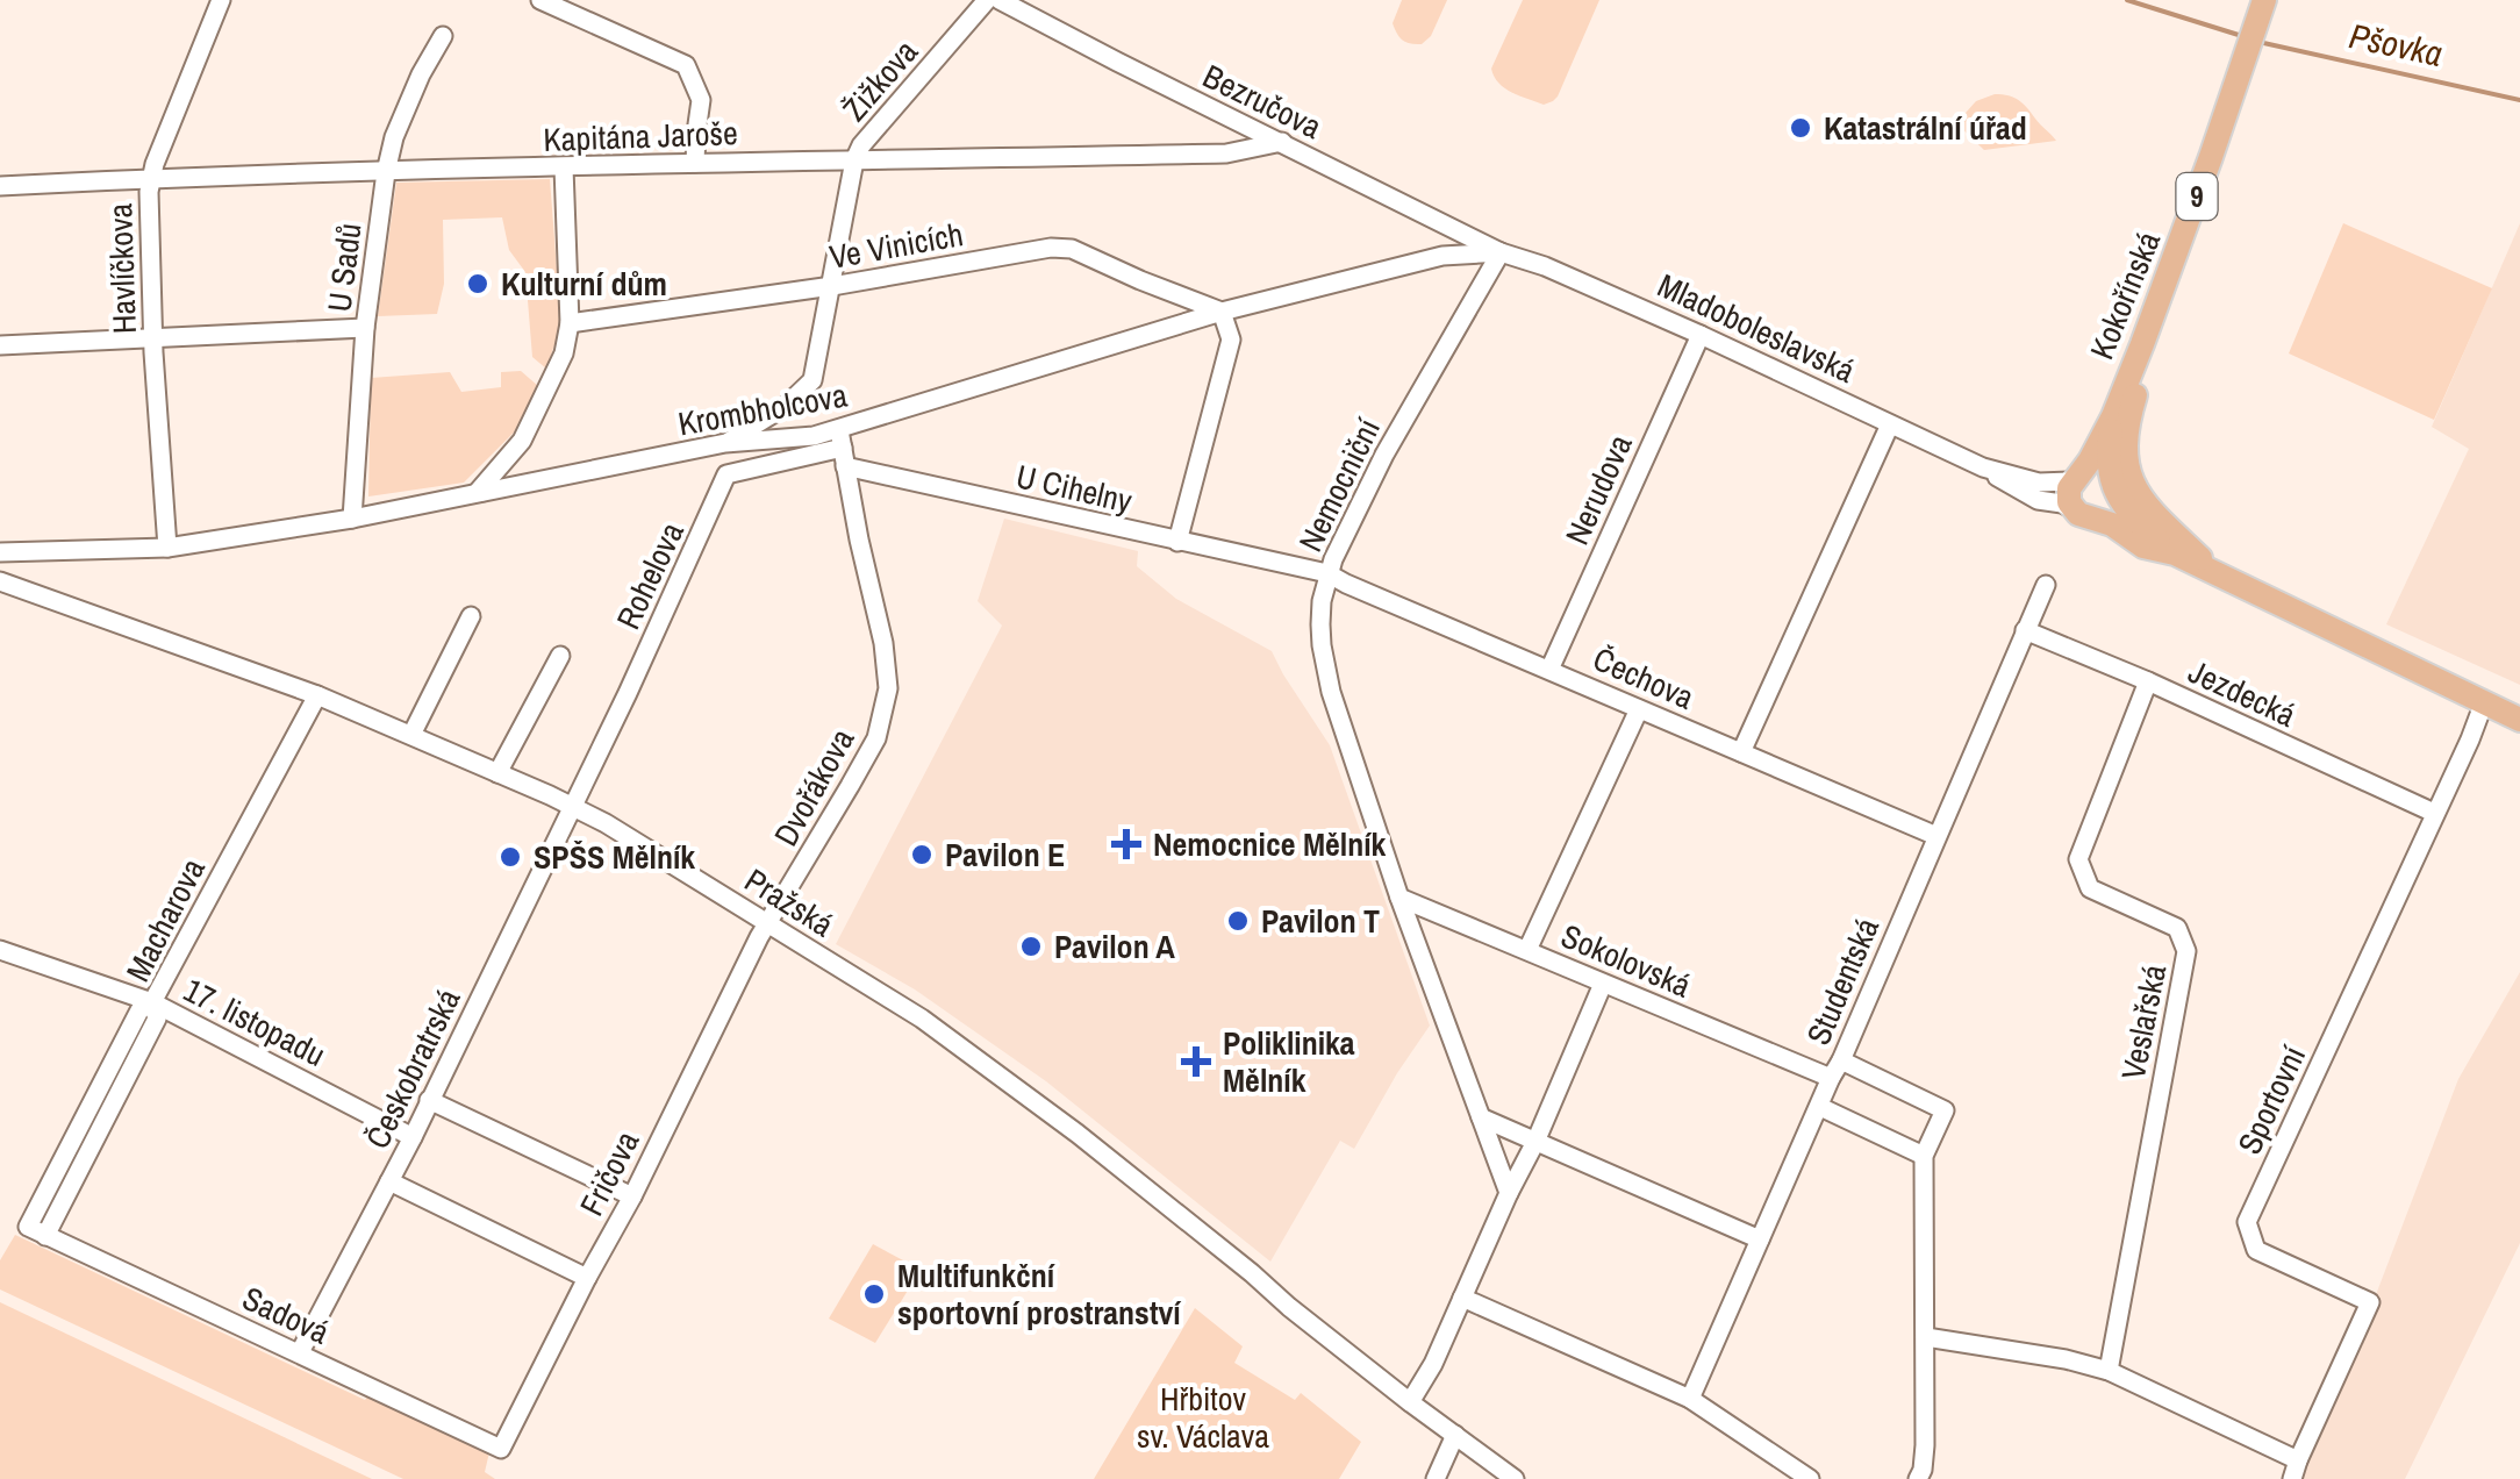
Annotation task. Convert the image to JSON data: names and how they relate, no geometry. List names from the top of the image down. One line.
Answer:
{"streets":{"main road":["9","Kokořínská","Mladoboleslavská"],"street":["Žižkova","Bezručova","Kapitána Jaroše","Ve Vinicích","U Sadů","Havlíčkova","Krombholcova","Nemocniční","U Cihelny","Nerudova","Rohelova","Čechova","Jezdecká","Dvořákova","Pražská","Macharova","Sokolovská","Studentská","17. listopadu","Veslařská","Českobratrská","Sportovní","Fričova","Sadová"]},"crossings":[["Žižkova","Kapitána Jaroše"],["Žižkova","Ve Vinicích"],["Žižkova","Krombholcova"],["Bezručova","Kapitána Jaroše"],["Bezručova","Mladoboleslavská"],["Bezručova","Krombholcova"],["Bezručova","Nemocniční"],["Kapitána Jaroše","U Sadů"],["Kapitána Jaroše","Havlíčkova"],["9","Kokořínská"],["9","Mladoboleslavská"],["Ve Vinicích","Krombholcova"],["U Sadů","Krombholcova"],["Havlíčkova","Krombholcova"],["Kokořínská","Mladoboleslavská"],["Mladoboleslavská","Krombholcova"],["Mladoboleslavská","Nemocniční"],["Mladoboleslavská","Nerudova"],["Mladoboleslavská","Sportovní"],["Krombholcova","Nemocniční"],["Krombholcova","U Cihelny"],["Krombholcova","Rohelova"],["Krombholcova","Dvořákova"],["Krombholcova","Pražská"],["Nemocniční","U Cihelny"],["Nemocniční","Čechova"],["Nemocniční","Sokolovská"],["U Cihelny","Rohelova"],["U Cihelny","Čechova"],["U Cihelny","Dvořákova"],["Nerudova","Čechova"],["Rohelova","Dvořákova"],["Rohelova","Pražská"],["Rohelova","Českobratrská"],["Čechova","Studentská"],["Jezdecká","Studentská"],["Jezdecká","Veslařská"],["Jezdecká","Sportovní"],["Dvořákova","Pražská"],["Dvořákova","Fričova"],["Pražská","Macharova"],["Pražská","Českobratrská"],["Pražská","Fričova"],["Macharova","17. listopadu"],["Macharova","Sadová"],["Sokolovská","Studentská"],["17. listopadu","Českobratrská"],["Veslařská","Sportovní"],["Českobratrská","Sadová"],["Fričova","Sadová"]],"water":["Pšovka"],"parks":["Hřbitov sv. Václava"],"places":{"other":["Katastrální úřad","Kulturní dům","Pavilon E","SPŠS Mělník","Pavilon T","Pavilon A","Multifunkční sportovní prostranství"],"health":["Nemocnice Mělník","Poliklinika Mělník"]}}
